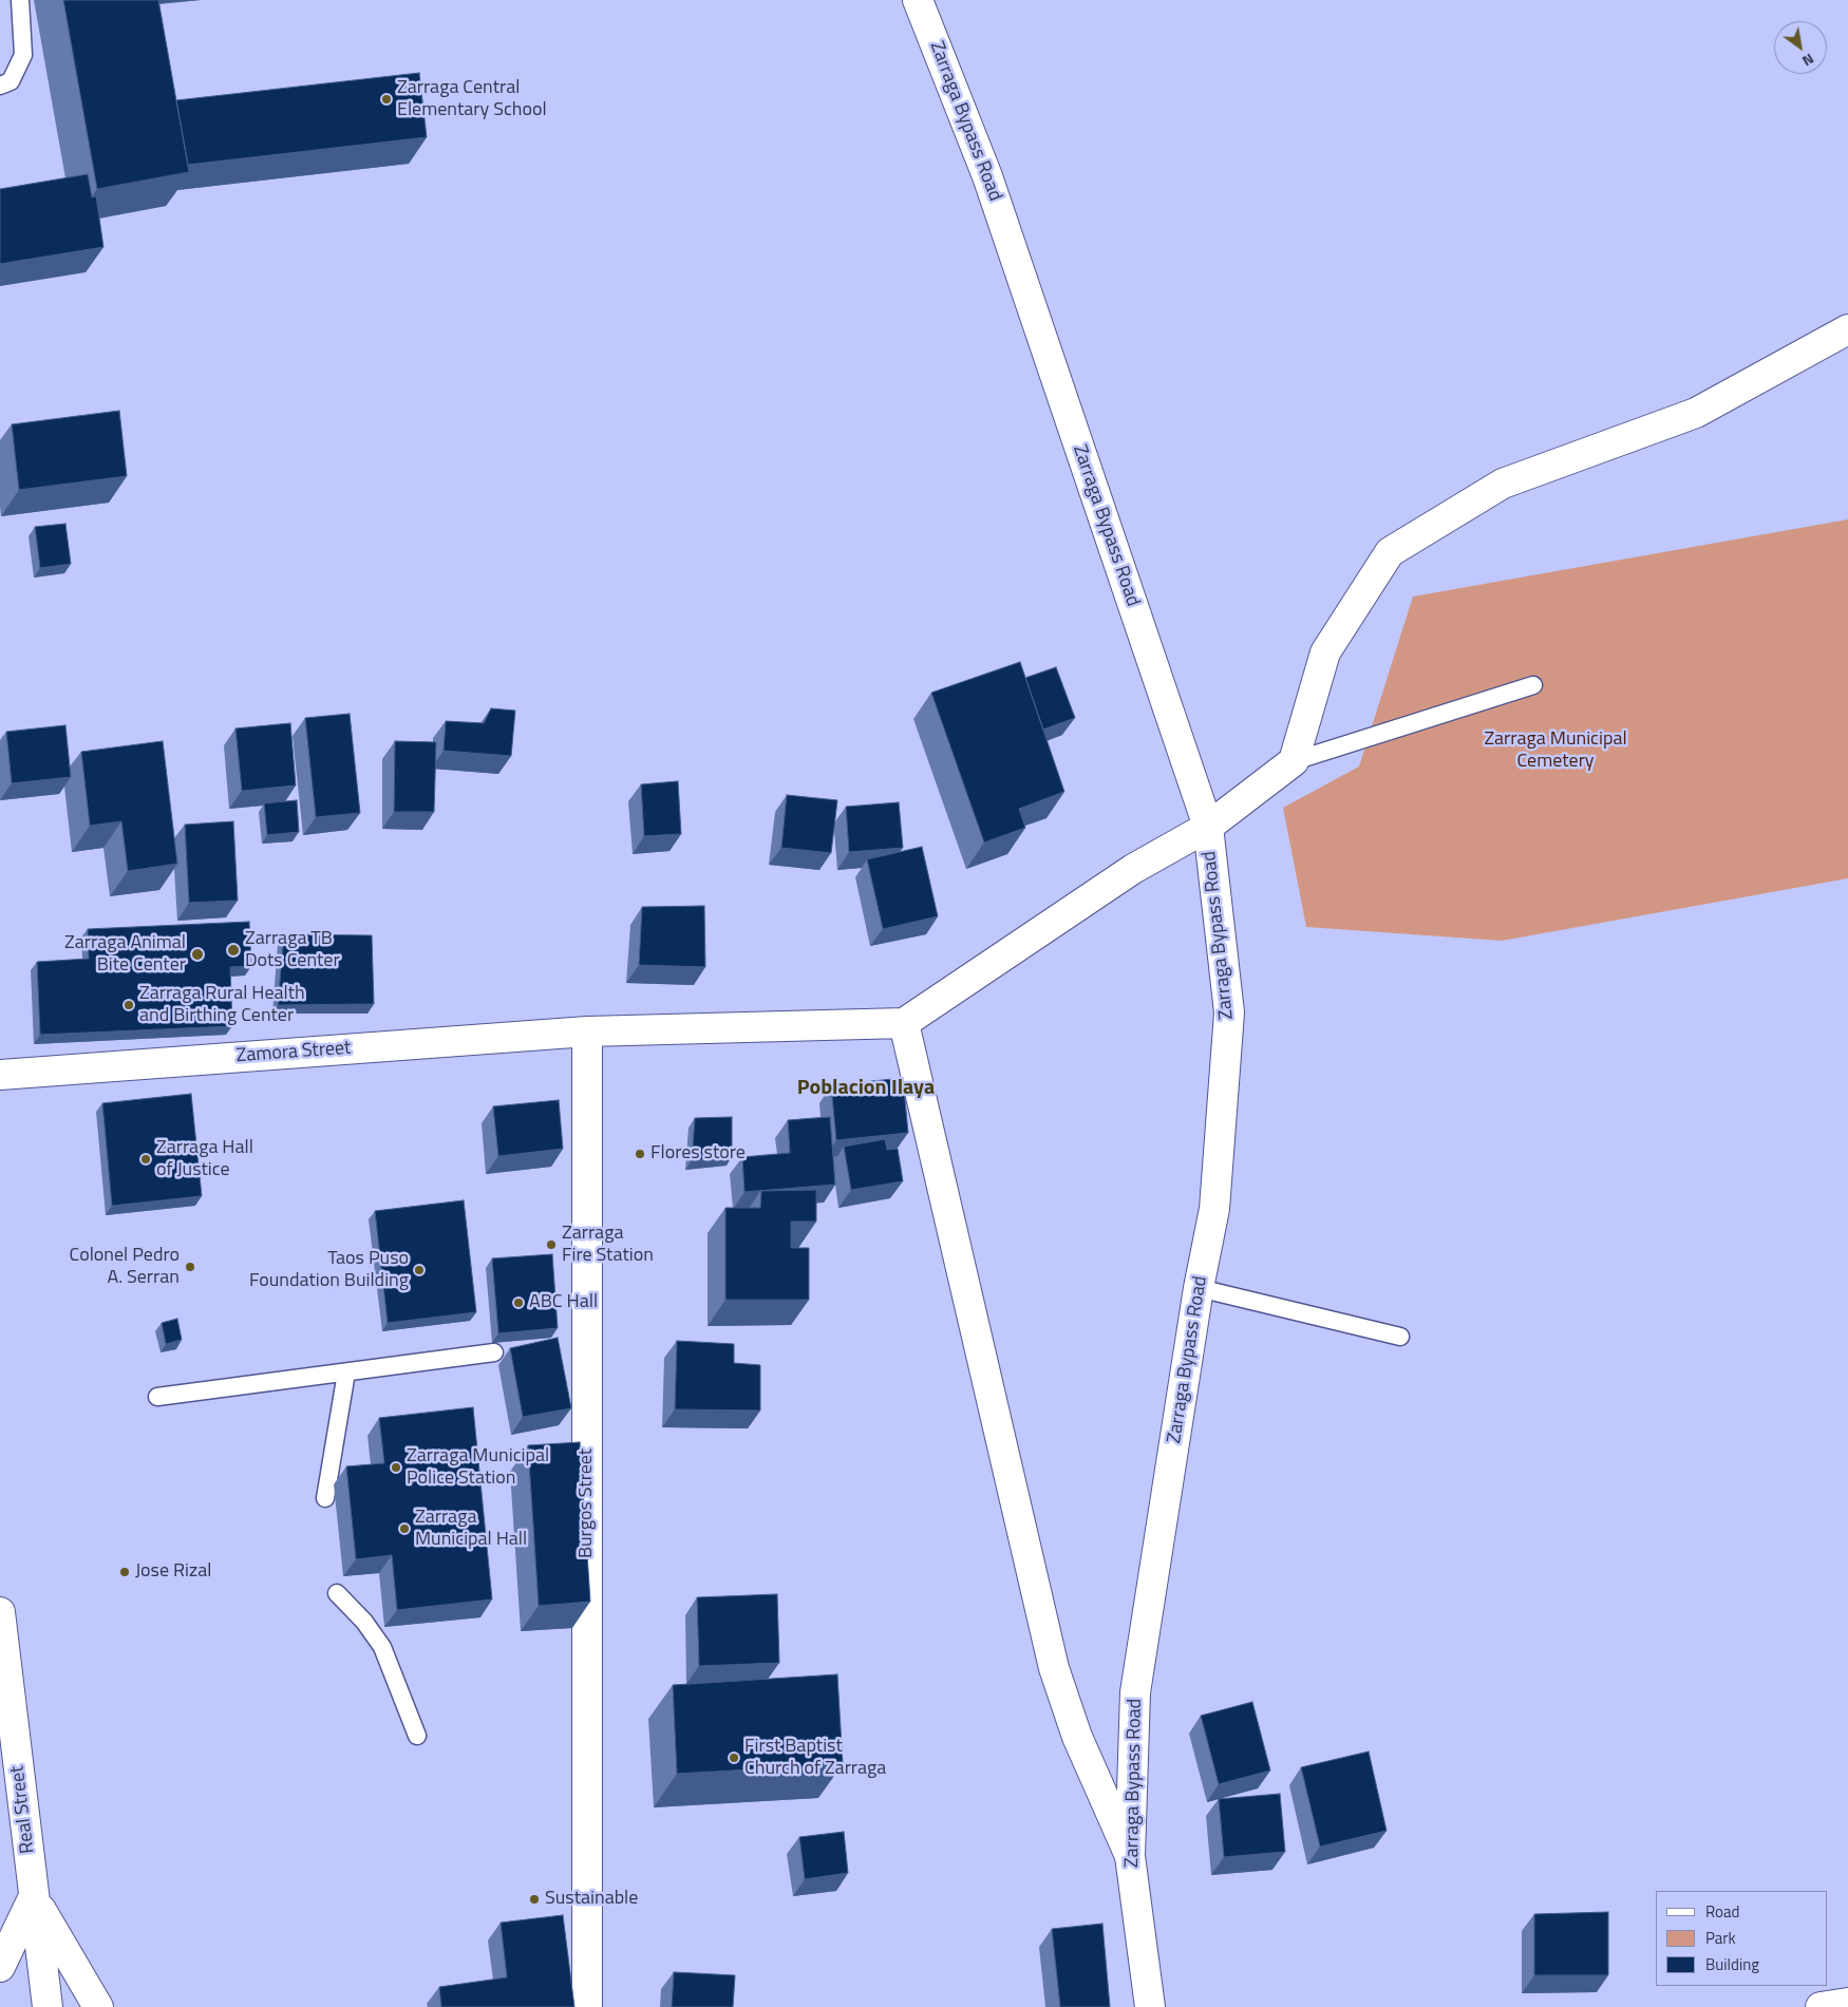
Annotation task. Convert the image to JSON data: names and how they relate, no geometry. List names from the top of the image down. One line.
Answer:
{"streets":{"street":["Zarraga Bypass Road","Zamora Street","Burgos Street","Real Street"]},"crossings":[["Zamora Street","Burgos Street"]],"districts":["Poblacion Ilaya"],"parks":["Zarraga Municipal Cemetery"],"places":["Zarraga Central Elementary School","Zarraga TB Dots Center","Zarraga Animal Bite Center","Zarraga Rural Health and Birthing Center","Flores store","Zarraga Hall of Justice","Zarraga Fire Station","Colonel Pedro A. Serran","Taos Puso Foundation Building","ABC Hall","Zarraga Municipal Police Station","Zarraga Municipal Hall","Jose Rizal","First Baptist Church of Zarraga","Sustainable"],"legend":["Road","Park","Building"],"north":"bottom right"}
